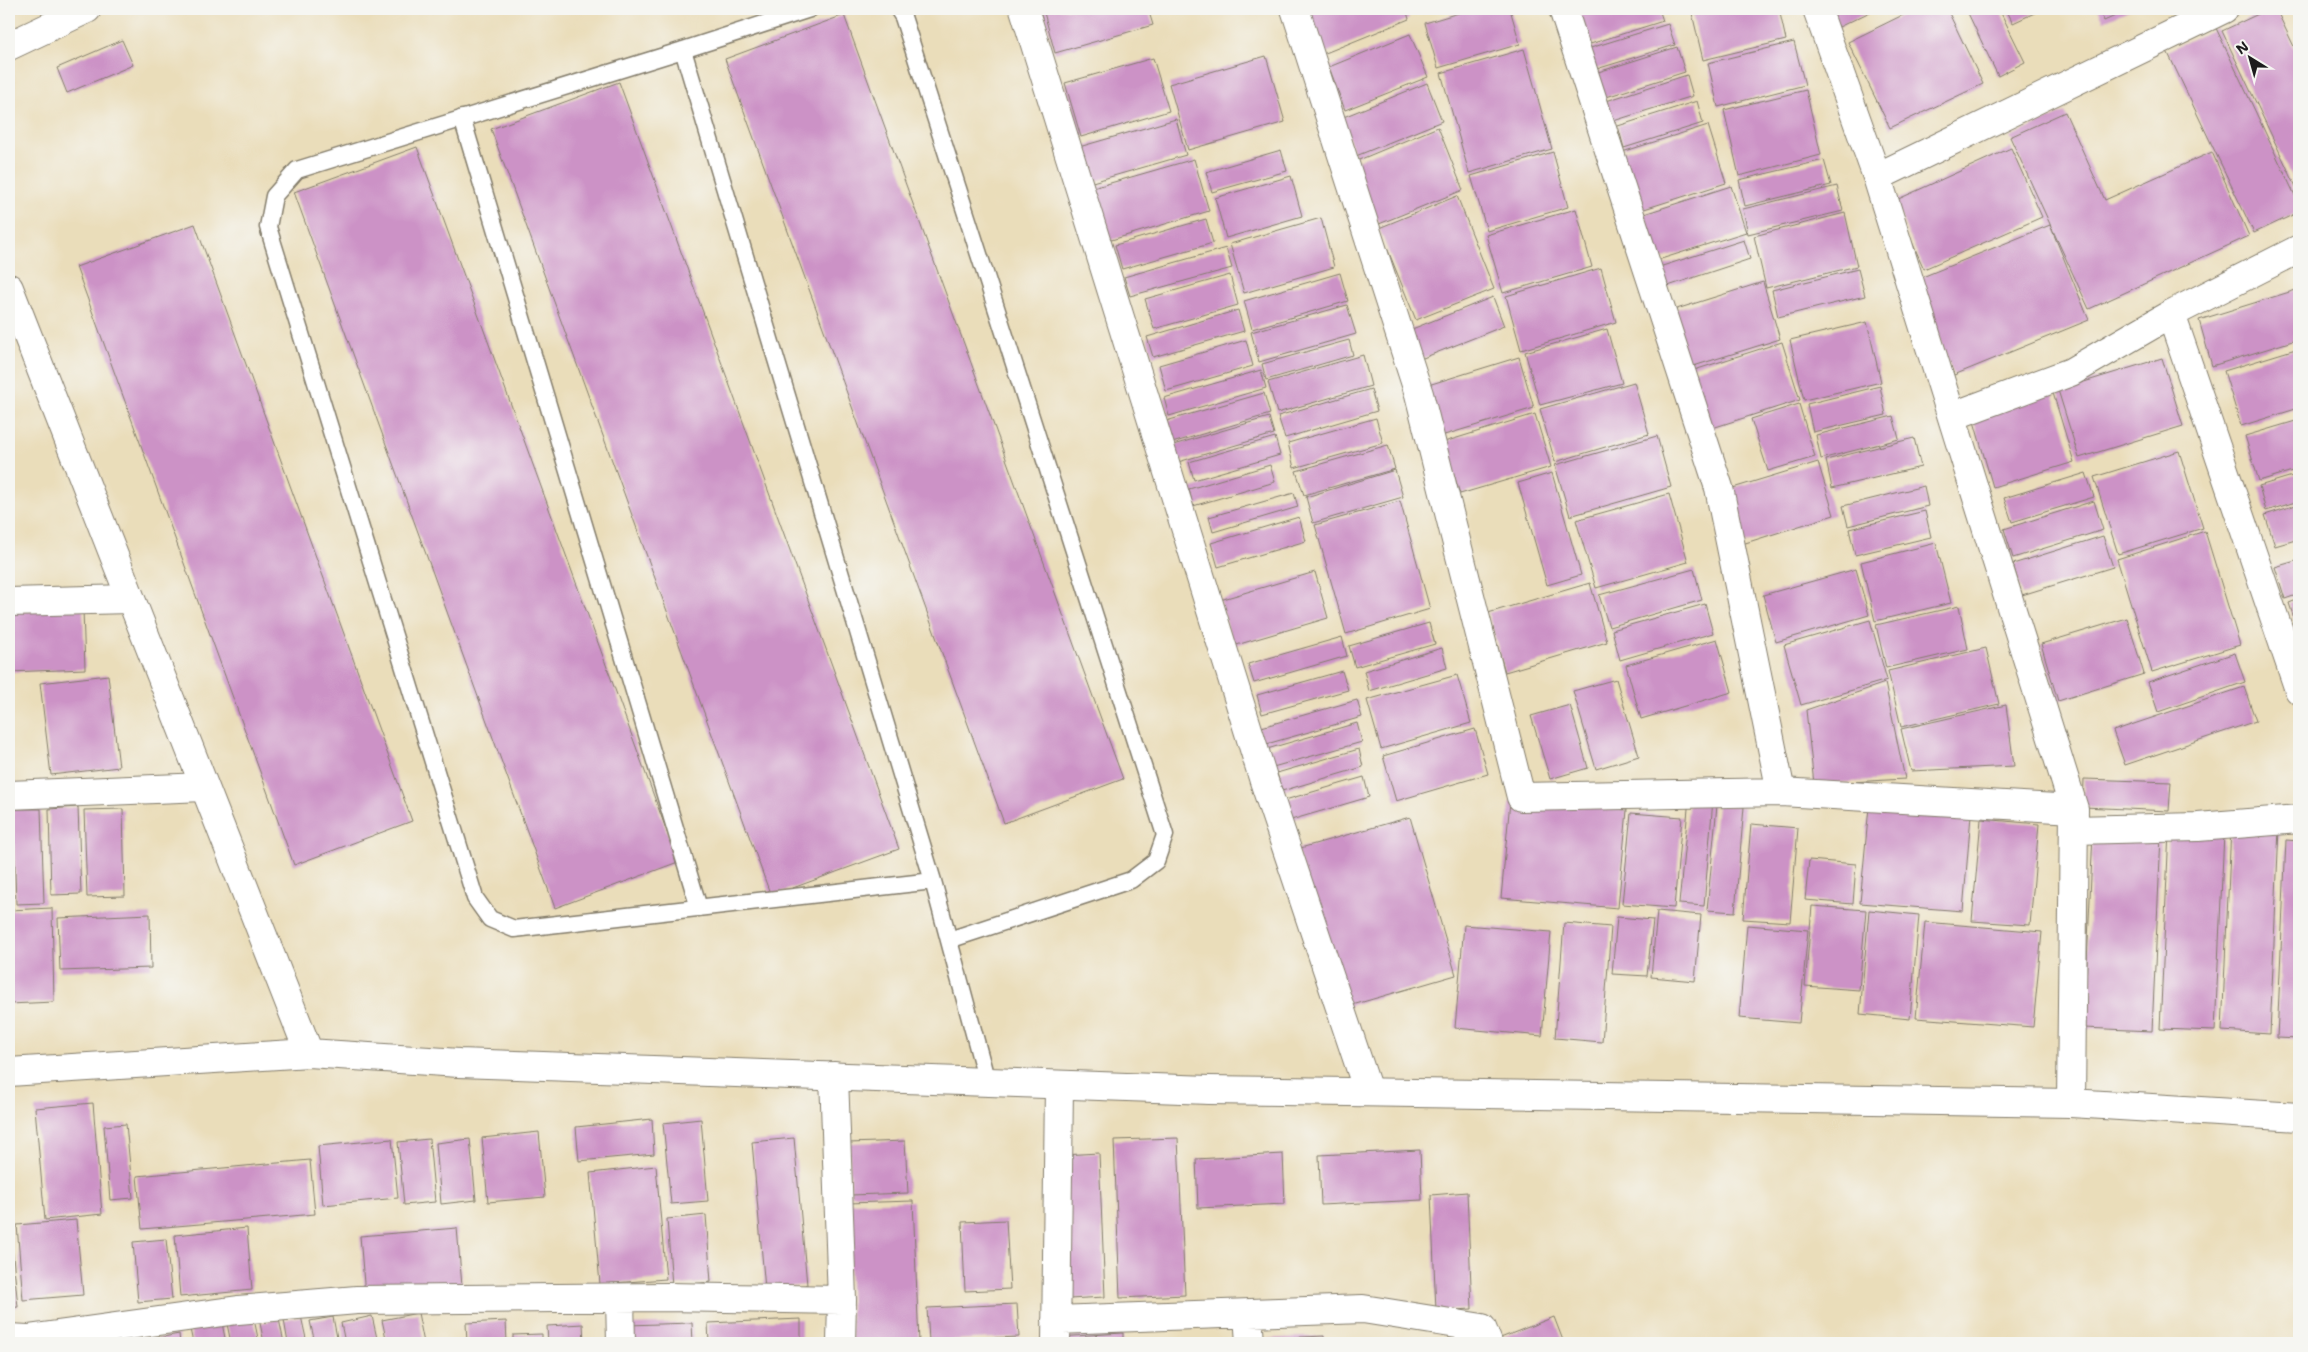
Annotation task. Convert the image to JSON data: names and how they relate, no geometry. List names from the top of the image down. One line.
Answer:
{"north":"top left"}
